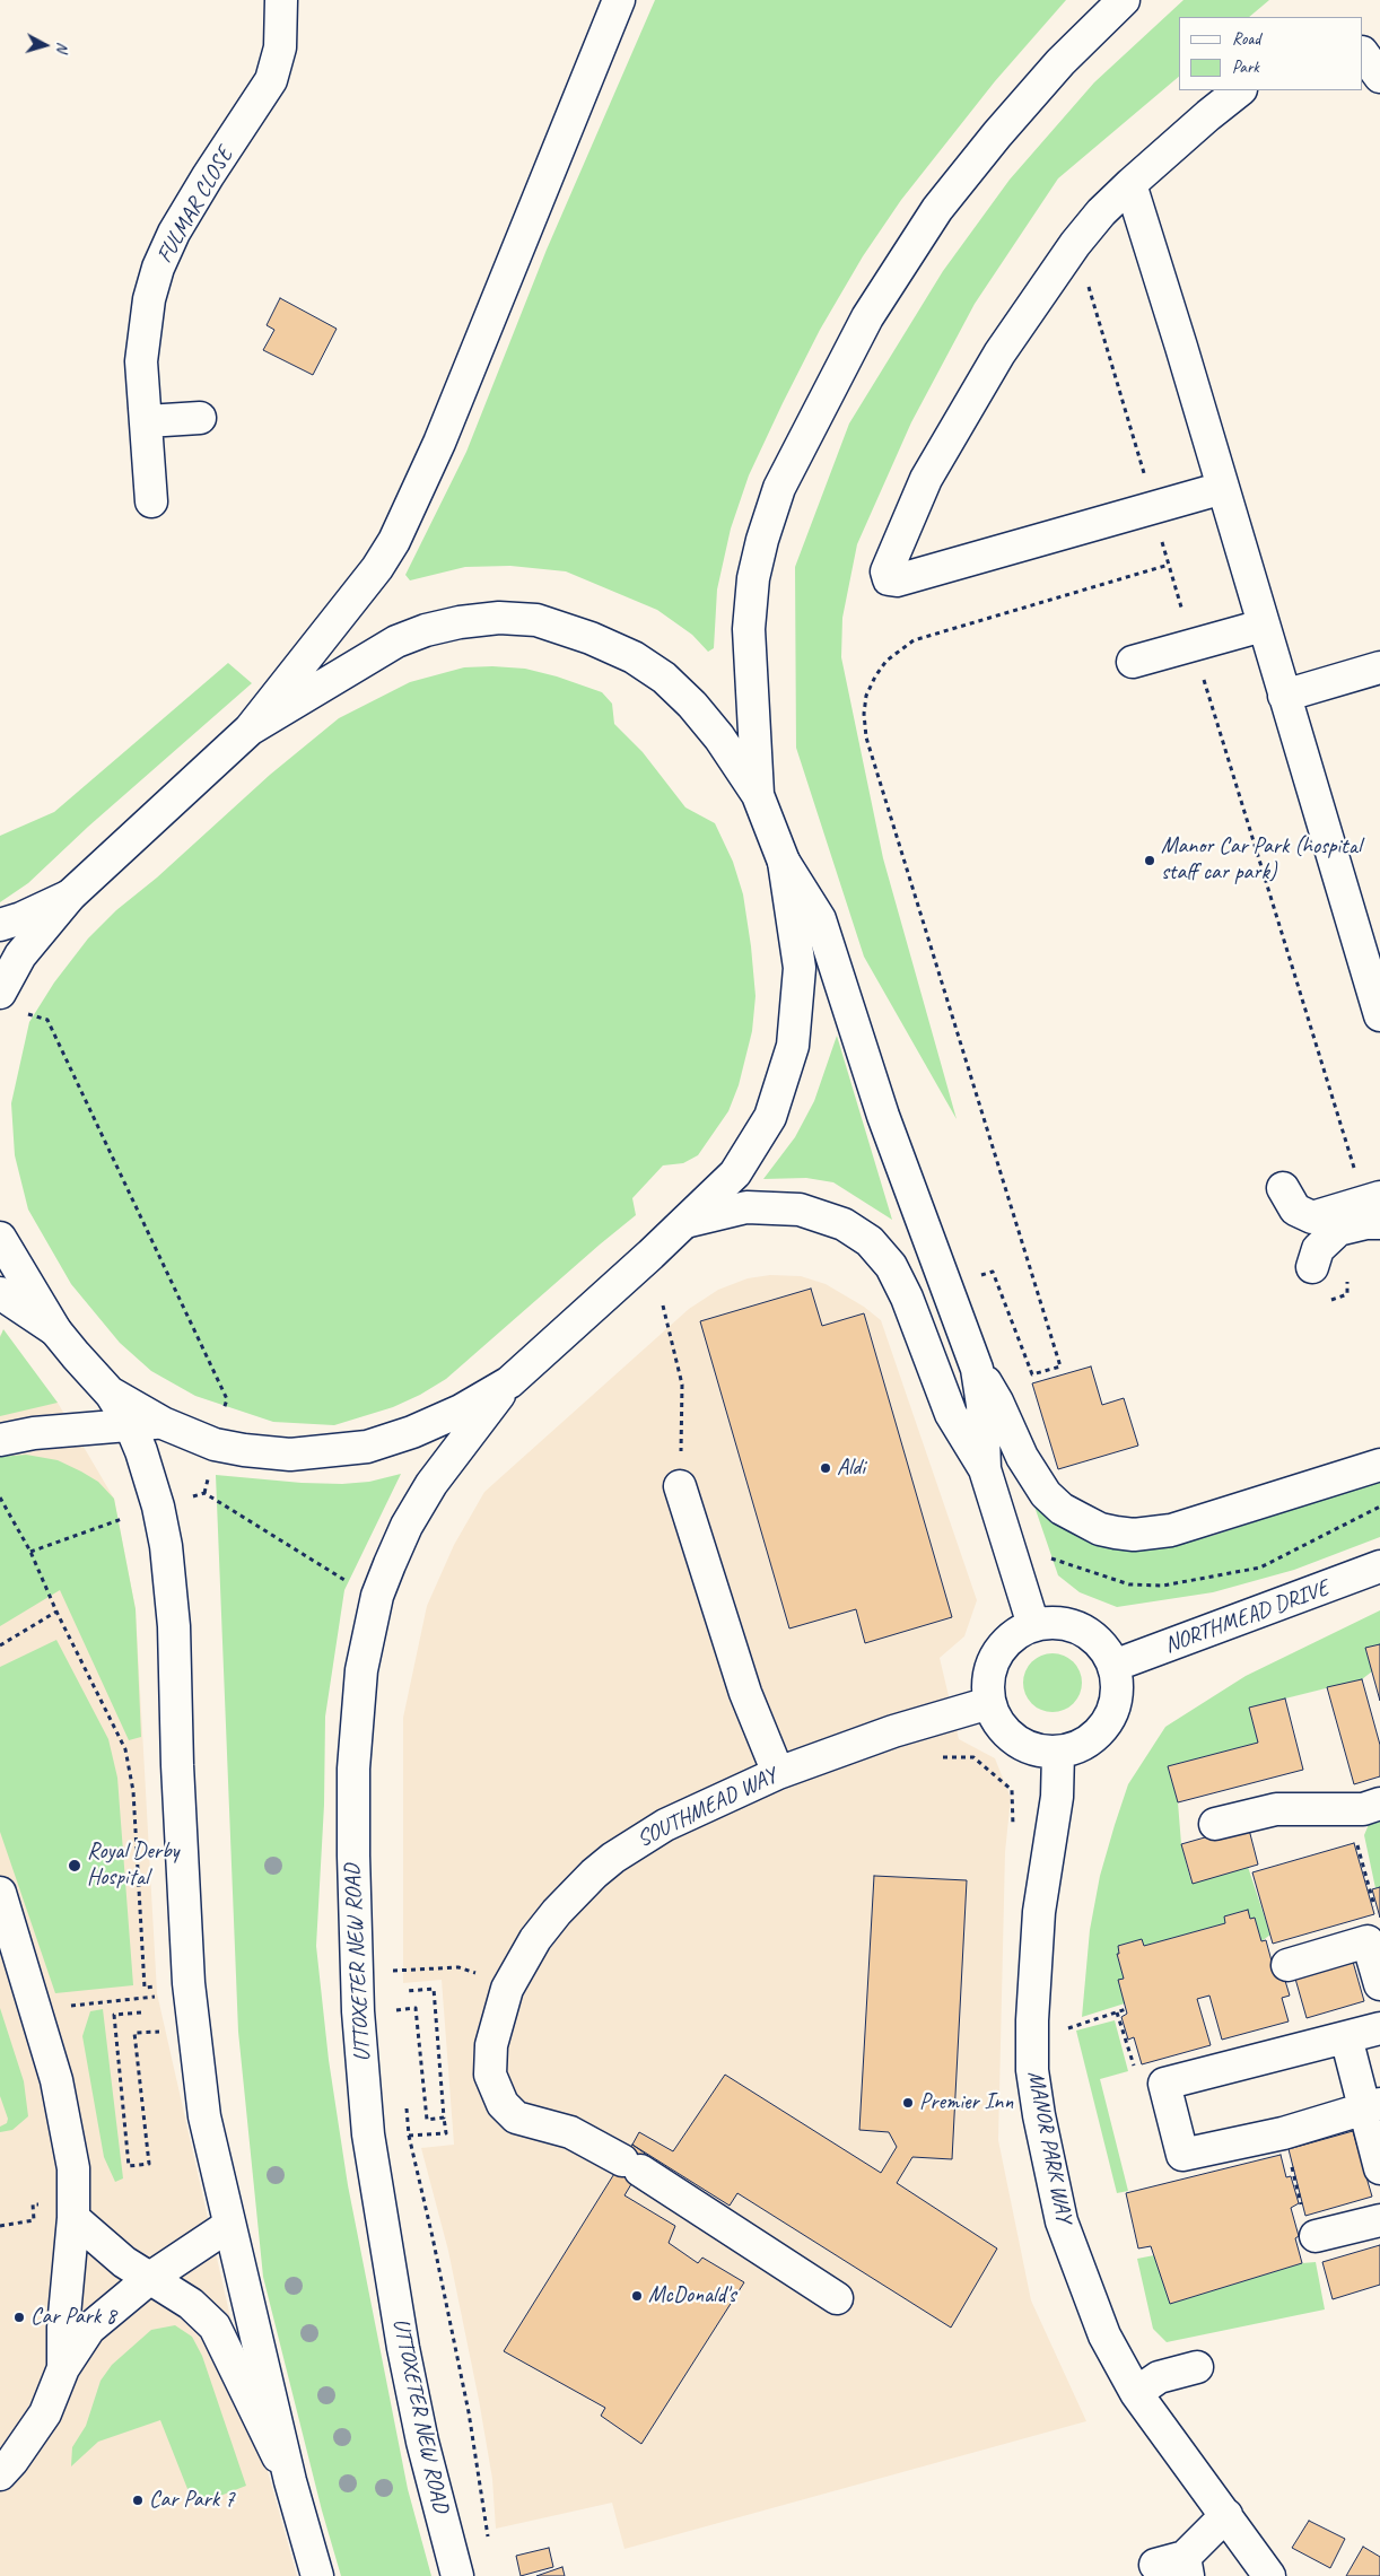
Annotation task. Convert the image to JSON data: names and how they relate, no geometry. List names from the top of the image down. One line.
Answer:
{"streets":{"main road":["FULMAR CLOSE","NORTHMEAD DRIVE","SOUTHMEAD WAY","UTTOXETER NEW ROAD","MANOR PARK WAY"]},"crossings":[["NORTHMEAD DRIVE","SOUTHMEAD WAY"],["NORTHMEAD DRIVE","MANOR PARK WAY"],["SOUTHMEAD WAY","MANOR PARK WAY"]],"places":["Manor Car Park (hospital staff car park)","Aldi","Royal Derby Hospital","Premier Inn","McDonald's","Car Park 8","Car Park 7"],"legend":["Road","Park"],"north":"right"}
